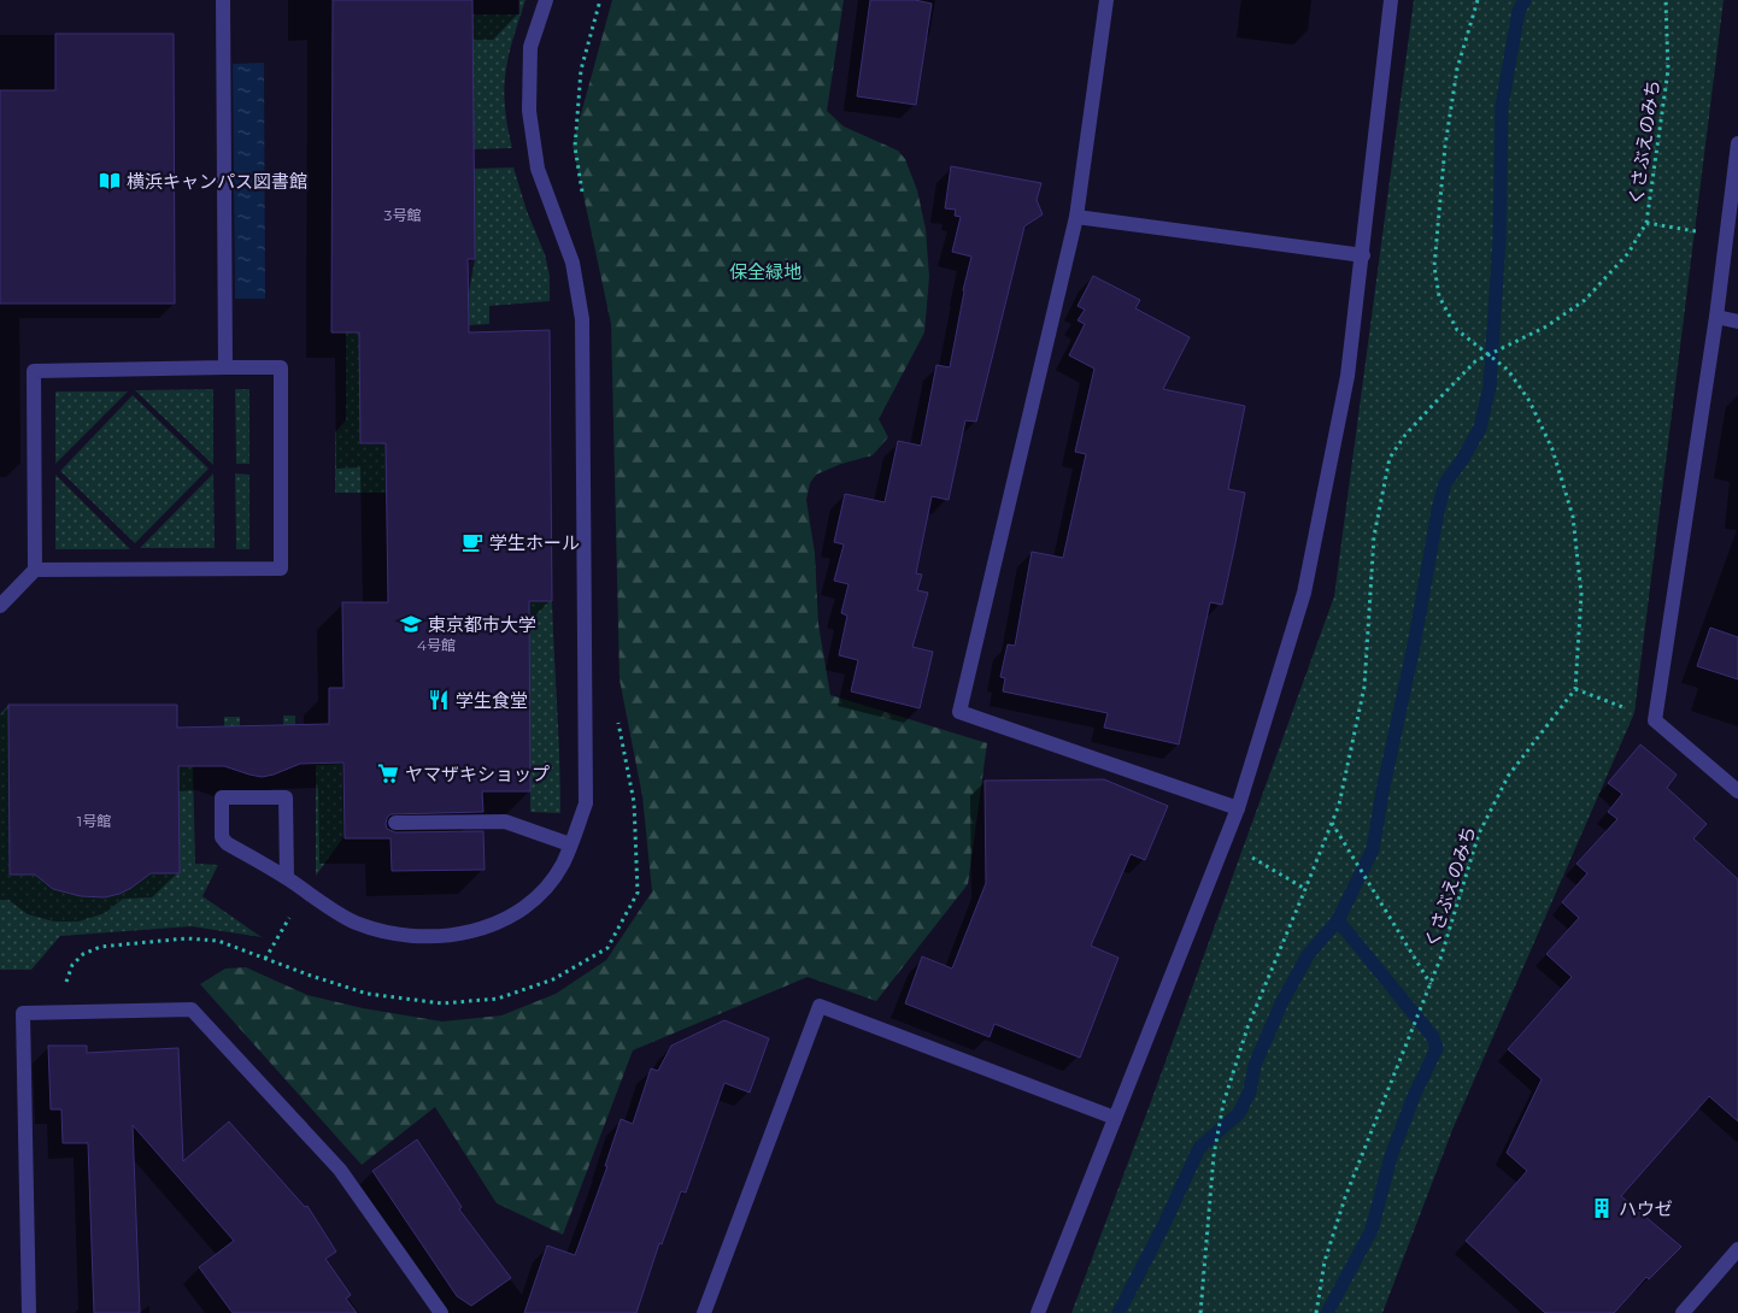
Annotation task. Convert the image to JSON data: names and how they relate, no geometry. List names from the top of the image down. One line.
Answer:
{"streets":{"path":["くさぶえのみち"]},"parks":["保全緑地"],"places":{"library":["横浜キャンパス図書館"],"cafe":["学生ホール"],"school or university":["東京都市大学"],"restaurant":["学生食堂"],"supermarket":["ヤマザキショップ"],"building":["ハウゼ"]},"house_numbers":["3号館","4号館","1号館"]}
